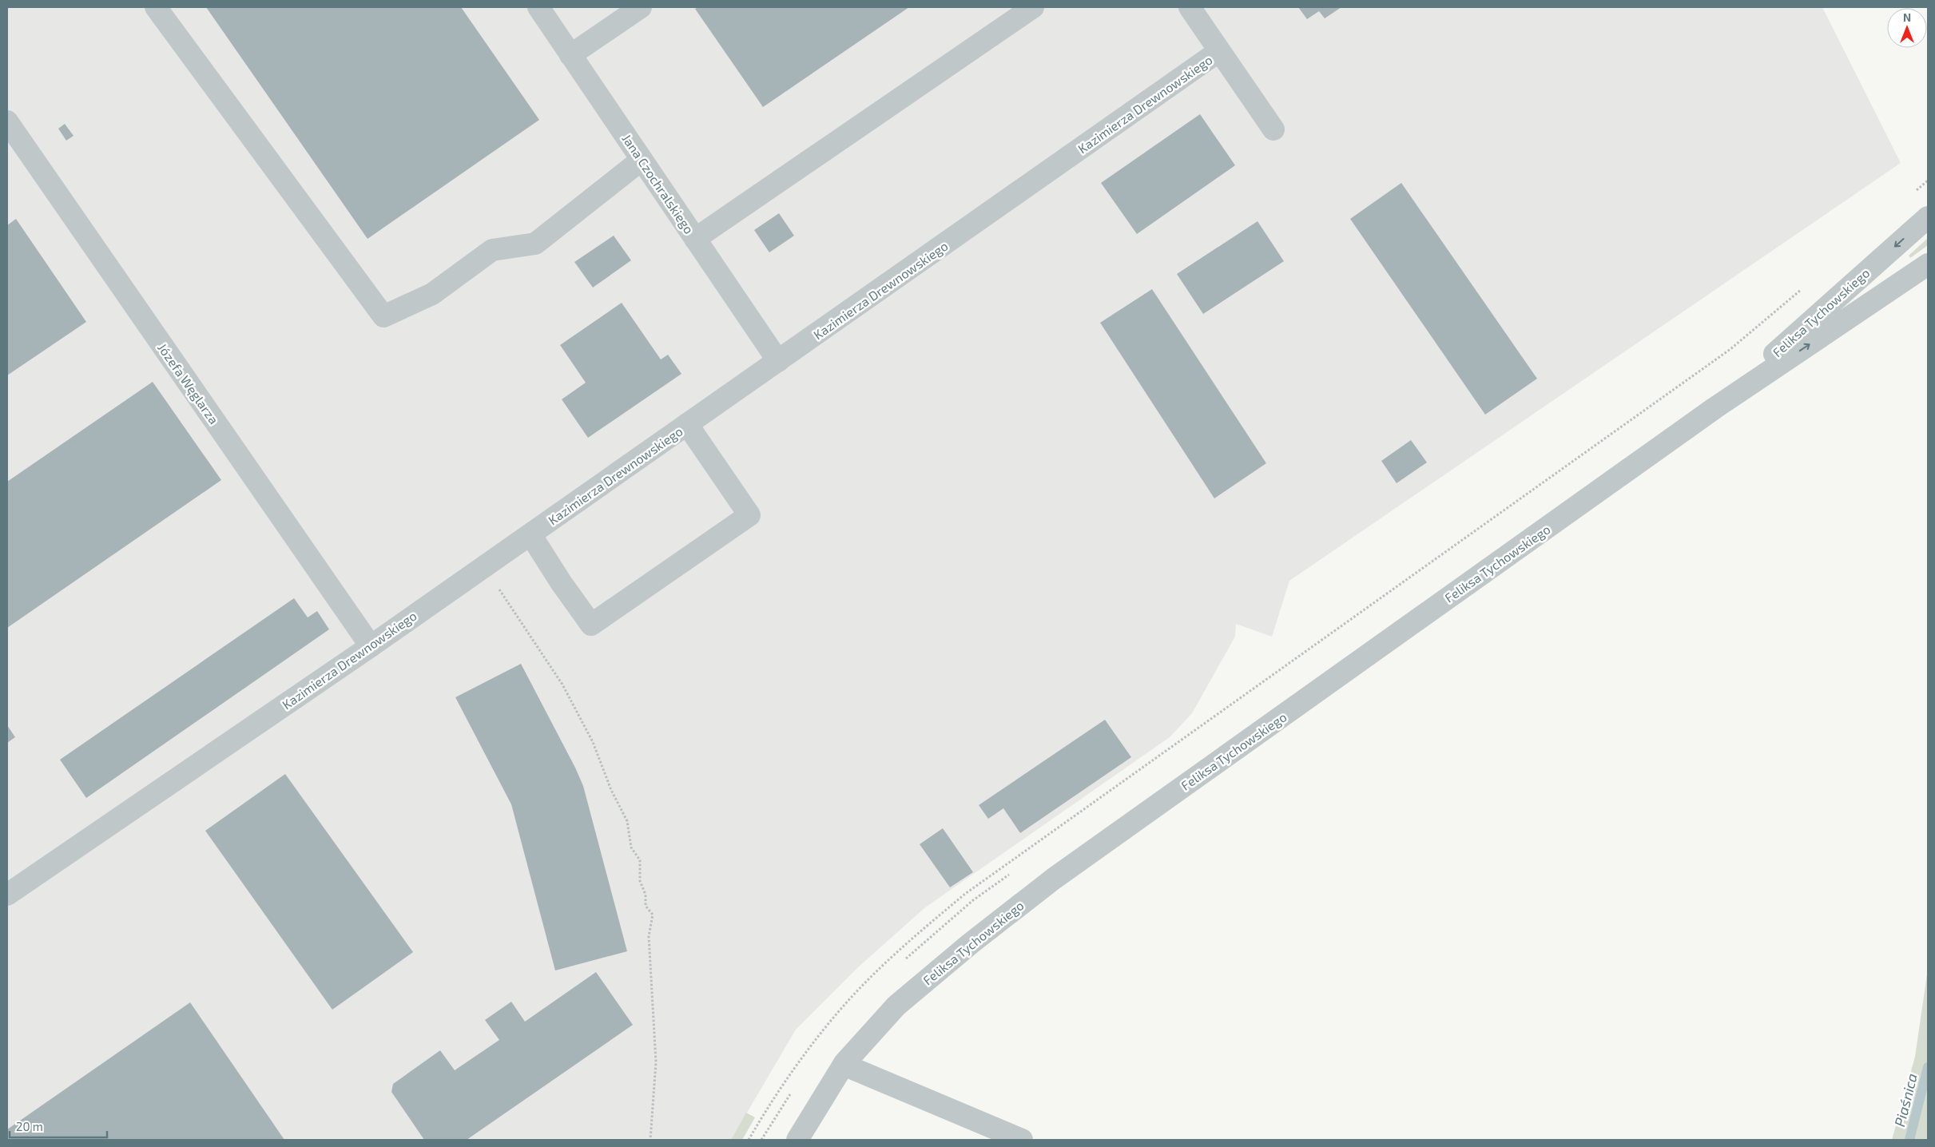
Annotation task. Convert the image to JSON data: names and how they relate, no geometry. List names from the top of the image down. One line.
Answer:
{"streets":{"street":["Kazimierza Drewnowskiego","Jana Czochralskiego","Feliksa Tychowskiego","Józefa Węglarza"]},"crossings":[["Kazimierza Drewnowskiego","Jana Czochralskiego"],["Kazimierza Drewnowskiego","Józefa Węglarza"]],"water":["Piaśnica"],"scale_bar":"20 m","north":"top"}
